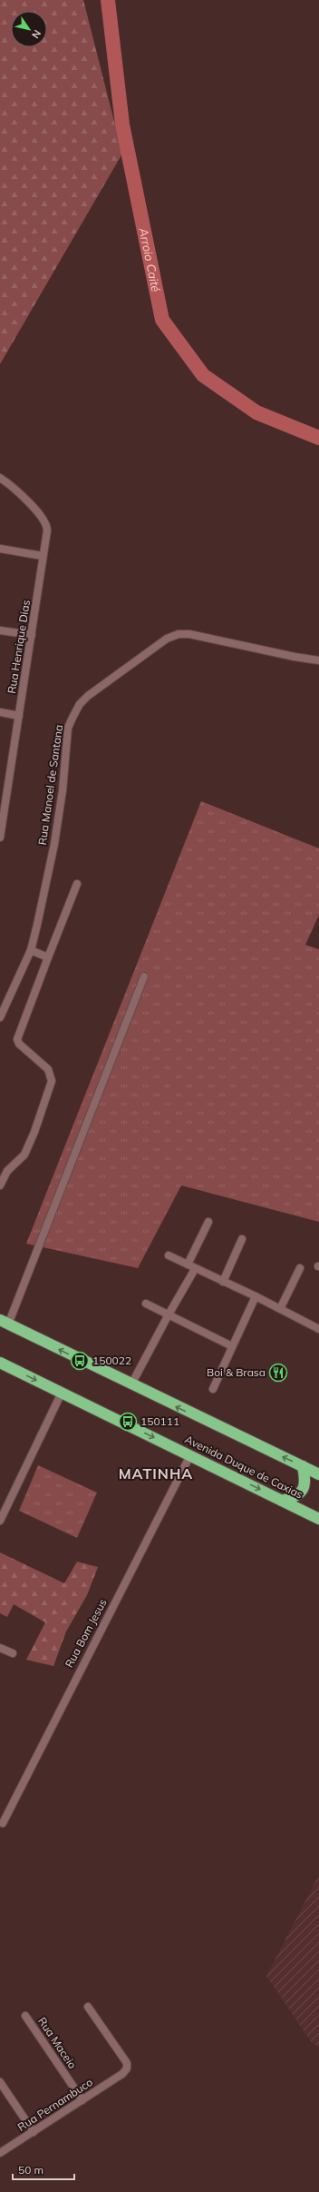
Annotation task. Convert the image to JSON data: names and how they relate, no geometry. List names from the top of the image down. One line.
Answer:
{"streets":{"highway":["Avenida Duque de Caxias"],"street":["Rua Henrique Dias","Rua Manoel de Santana","Rua Bom Jesus","Rua Maceio","Rua Pernambuco"]},"crossings":[["Avenida Duque de Caxias","Rua Bom Jesus"],["Rua Maceio","Rua Pernambuco"]],"districts":["MATINHA"],"water":["Arroio Caité"],"places":{"bus stop":["150022","150111"],"restaurant":["Boi & Brasa"]},"scale_bar":"50 m","north":"bottom right"}
